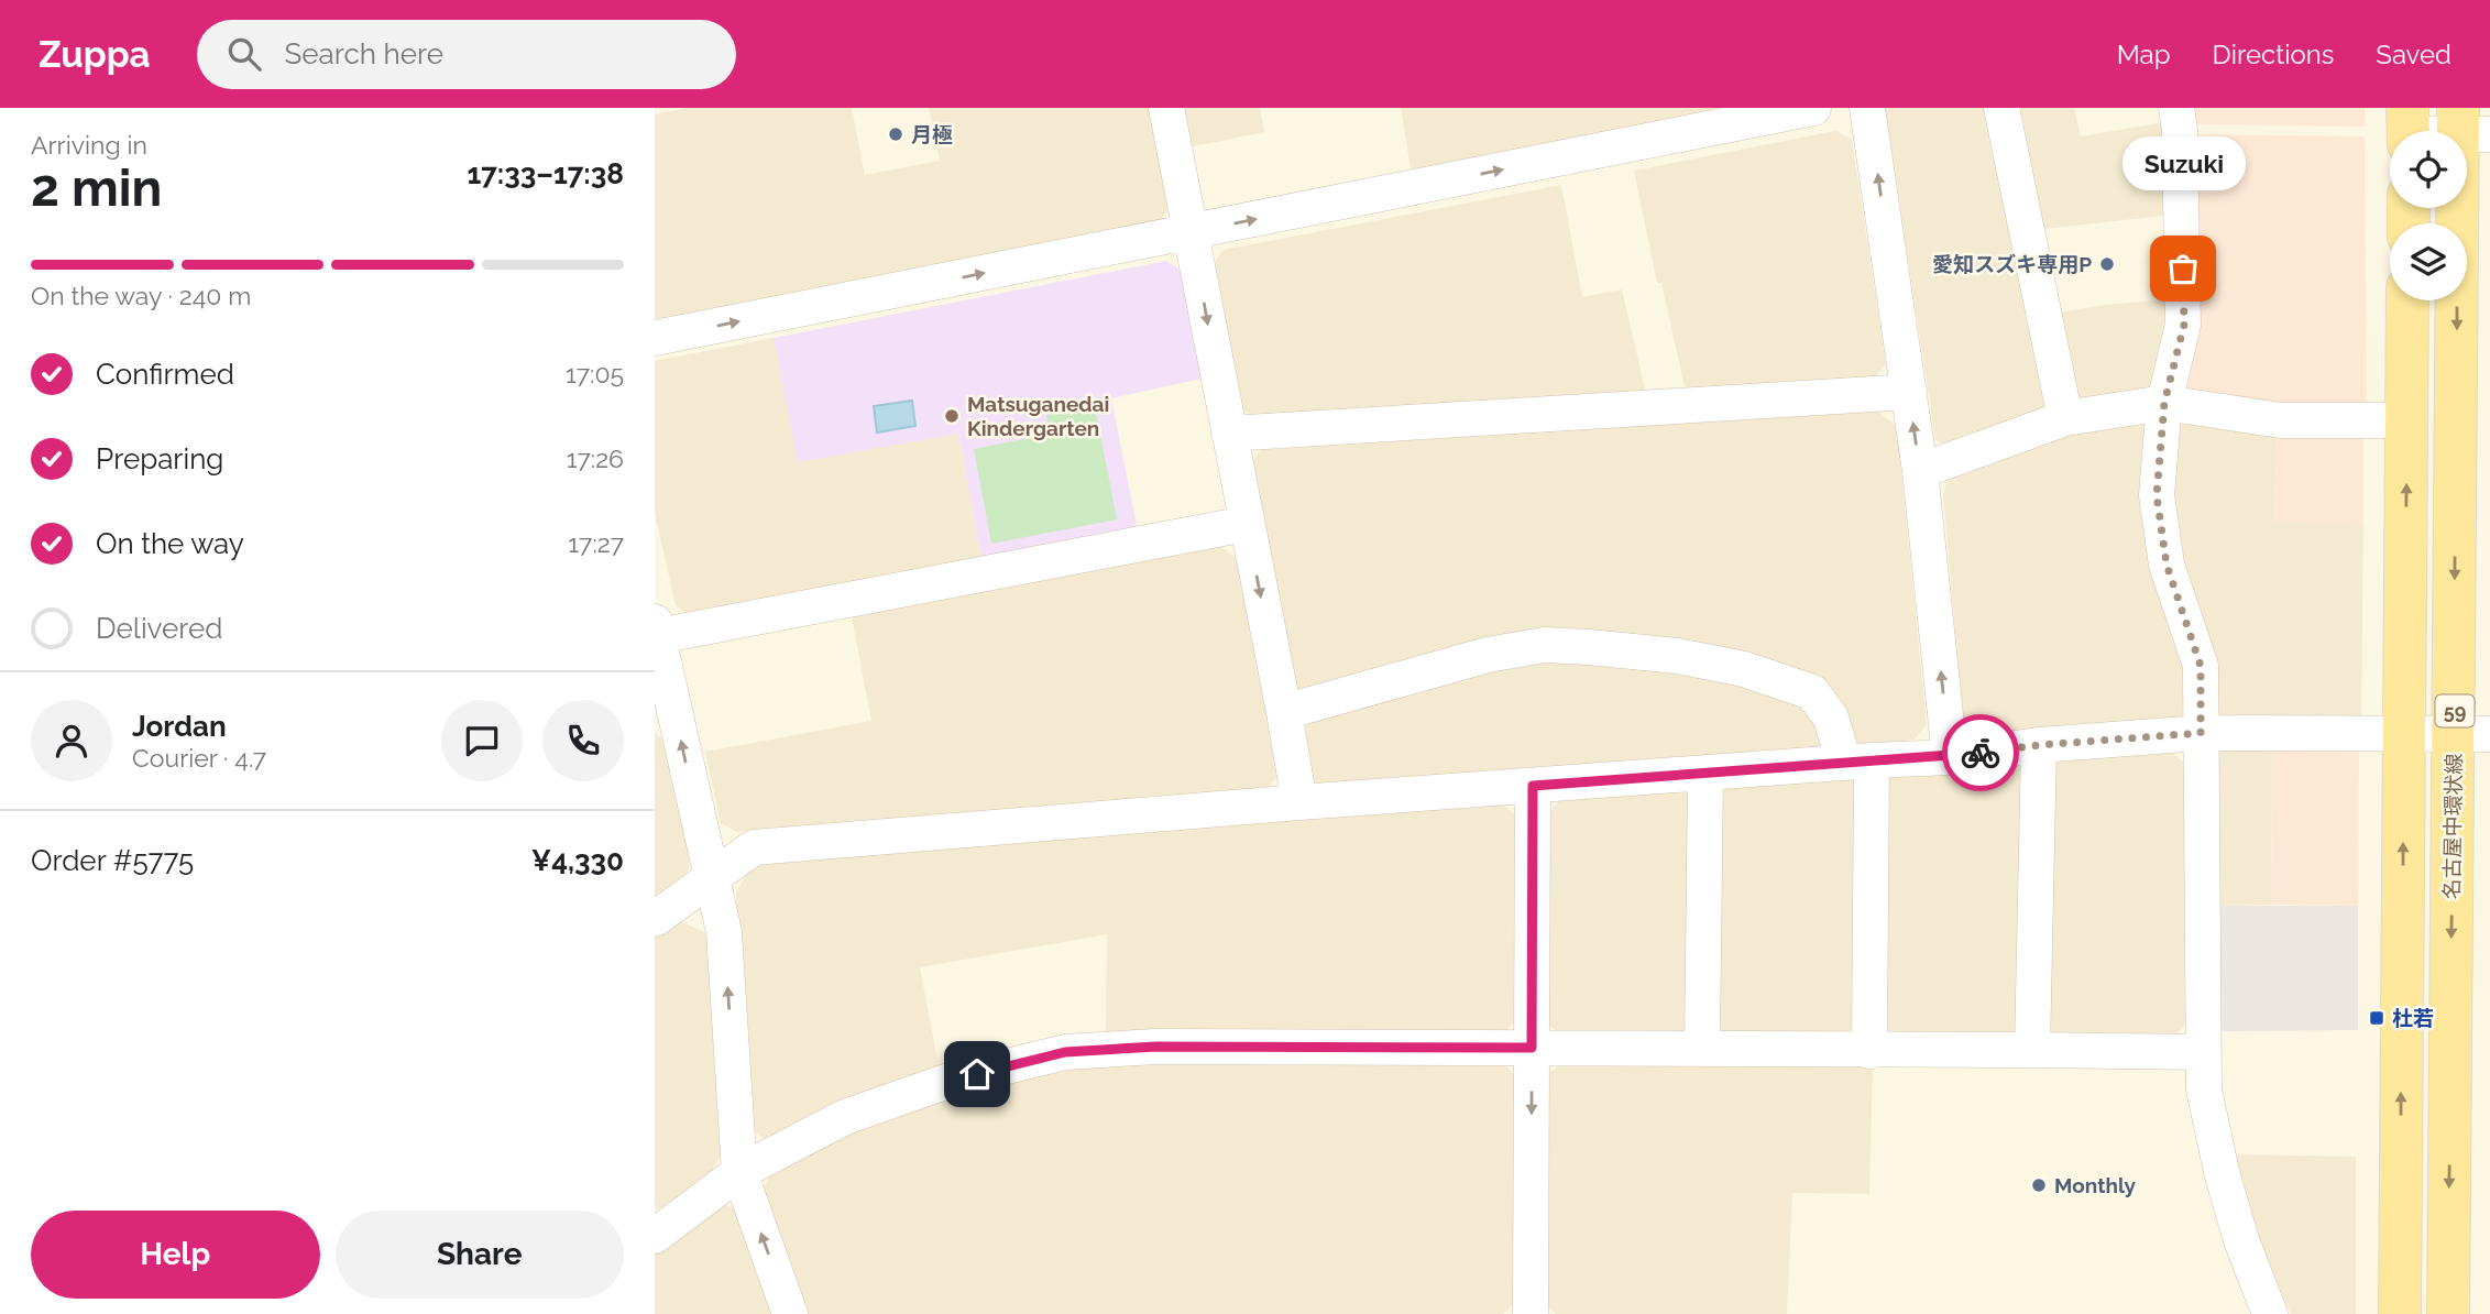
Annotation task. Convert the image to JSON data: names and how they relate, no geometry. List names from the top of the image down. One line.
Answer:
{"streets":{"main road":["59","名古屋中環状線"]},"places":{"other":["月極","愛知スズキ専用P","Suzuki","Matsuganedai Kindergarten","Monthly"],"transit":["杜若"]},"page":{"header":"Zuppa","search":"Search here","nav":["Map","Directions","Saved"],"heading":["2 min","Arriving in","17:33–17:38"],"panel":["Jordan","Courier · 4.7","Order #5775","¥4,330"],"bubble":"Suzuki","bar":"On the way · 240 m","list":[["Confirmed","17:05"],["Preparing","17:26"],["On the way","17:27"],"Delivered"],"buttons":["Help","Share"]}}
